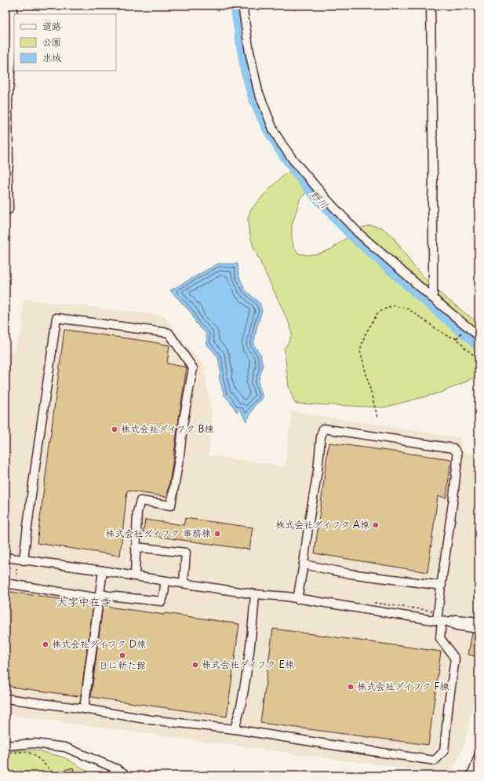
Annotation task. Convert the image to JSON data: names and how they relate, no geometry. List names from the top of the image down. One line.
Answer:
{"districts":["大字中在寺"],"water":["野川"],"places":["株式会社ダイフク B棟","株式会社ダイフク A棟","株式会社ダイフク 事務棟","株式会社ダイフク D棟","日に新た館","株式会社ダイフク E棟","株式会社ダイフク F棟"],"legend":["道路","公園","水域"]}
